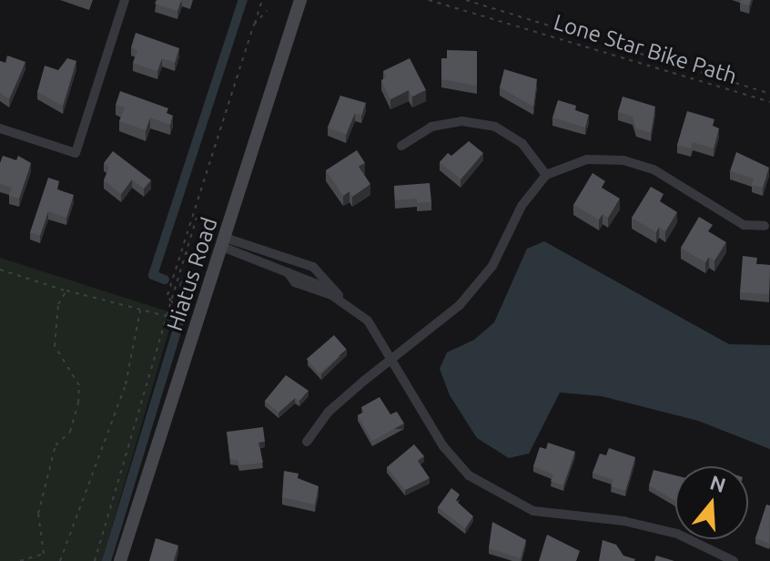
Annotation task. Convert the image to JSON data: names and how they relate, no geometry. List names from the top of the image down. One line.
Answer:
{"streets":{"street":["Hiatus Road"],"path":["Lone Star Bike Path"]},"north":"top"}
